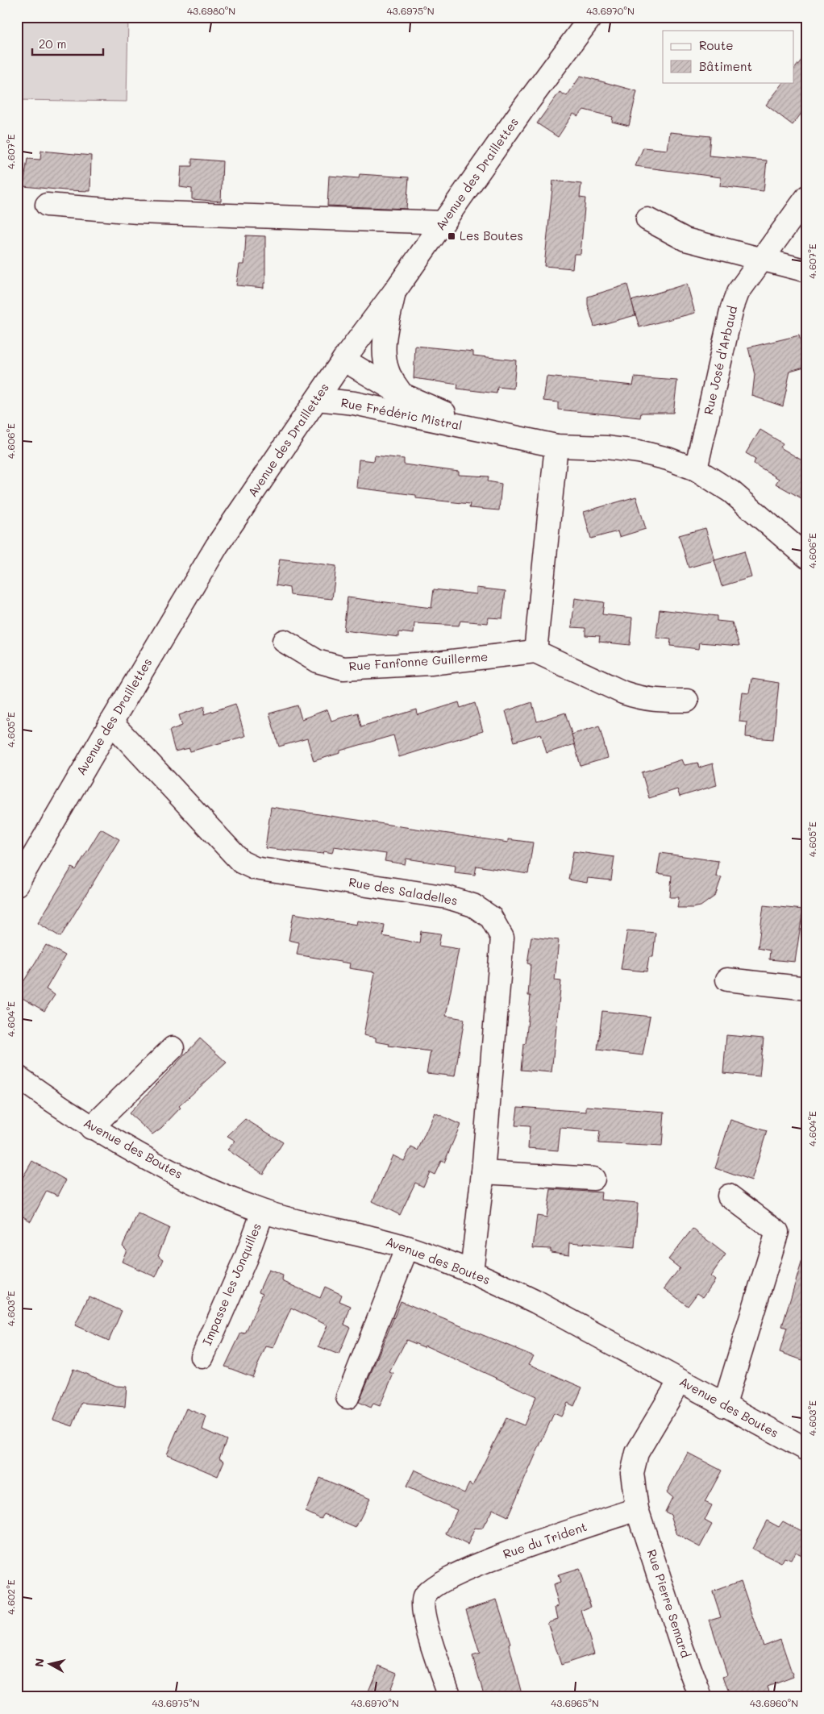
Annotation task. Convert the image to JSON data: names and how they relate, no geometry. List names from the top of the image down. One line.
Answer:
{"streets":{"street":["Avenue des Draillettes","Rue José d'Arbaud","Rue Frédéric Mistral","Rue Fanfonne Guillerme","Rue des Saladelles","Avenue des Boutes","Impasse les Jonquilles","Rue du Trident","Rue Pierre Semard"]},"crossings":[["Avenue des Draillettes","Rue Frédéric Mistral"],["Avenue des Draillettes","Rue des Saladelles"],["Rue José d'Arbaud","Rue Frédéric Mistral"],["Rue des Saladelles","Avenue des Boutes"],["Avenue des Boutes","Impasse les Jonquilles"],["Rue du Trident","Rue Pierre Semard"]],"places":{"transit":["Les Boutes"]},"legend":["Route","Bâtiment"],"scale_bar":"20 m","north":"left","coordinates":["43.6980°N","43.6975°N","43.6970°N","4.607°E","4.606°E","4.605°E","4.604°E","4.603°E","4.602°E","43.6965°N","43.6960°N"]}
